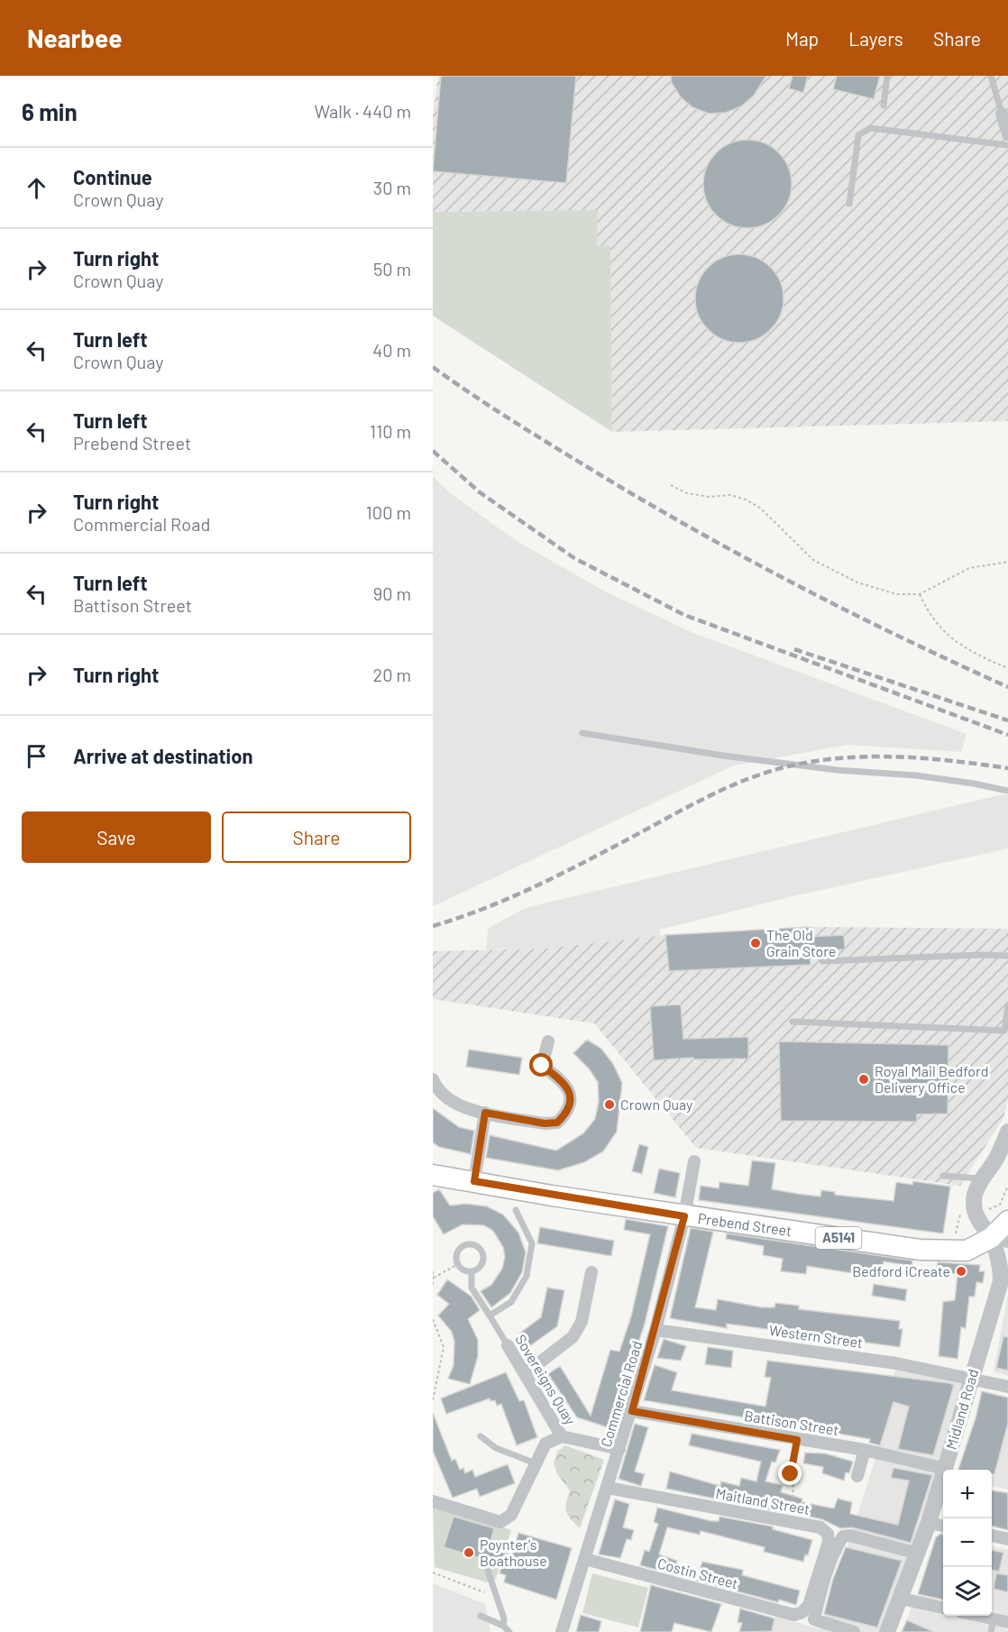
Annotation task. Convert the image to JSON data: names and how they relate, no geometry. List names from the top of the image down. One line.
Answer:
{"streets":{"main road":["Prebend Street","A5141"],"street":["Western Street","Sovereigns Quay","Commercial Road","Midland Road","Battison Street","Maitland Street","Costin Street"]},"crossings":[["Prebend Street","A5141"],["Prebend Street","Commercial Road"],["Prebend Street","Midland Road"],["A5141","Midland Road"],["Western Street","Commercial Road"],["Western Street","Midland Road"],["Sovereigns Quay","Commercial Road"],["Commercial Road","Battison Street"],["Commercial Road","Maitland Street"],["Commercial Road","Costin Street"],["Midland Road","Battison Street"],["Maitland Street","Costin Street"]],"places":["The Old Grain Store","Royal Mail Bedford Delivery Office","Crown Quay","Bedford iCreate","Poynter's Boathouse"],"page":{"header":"Nearbee","nav":["Map","Layers","Share"],"heading":["6 min","Walk · 440 m"],"list":[["Continue","Crown Quay","30 m"],["Turn right","Crown Quay","50 m"],["Turn left","Crown Quay","40 m"],["Turn left","Prebend Street","110 m"],["Turn right","Commercial Road","100 m"],["Turn left","Battison Street","90 m"],["Turn right","20 m"],"Arrive at destination"],"buttons":["Save","Share"],"map_buttons":["+","−"]}}
